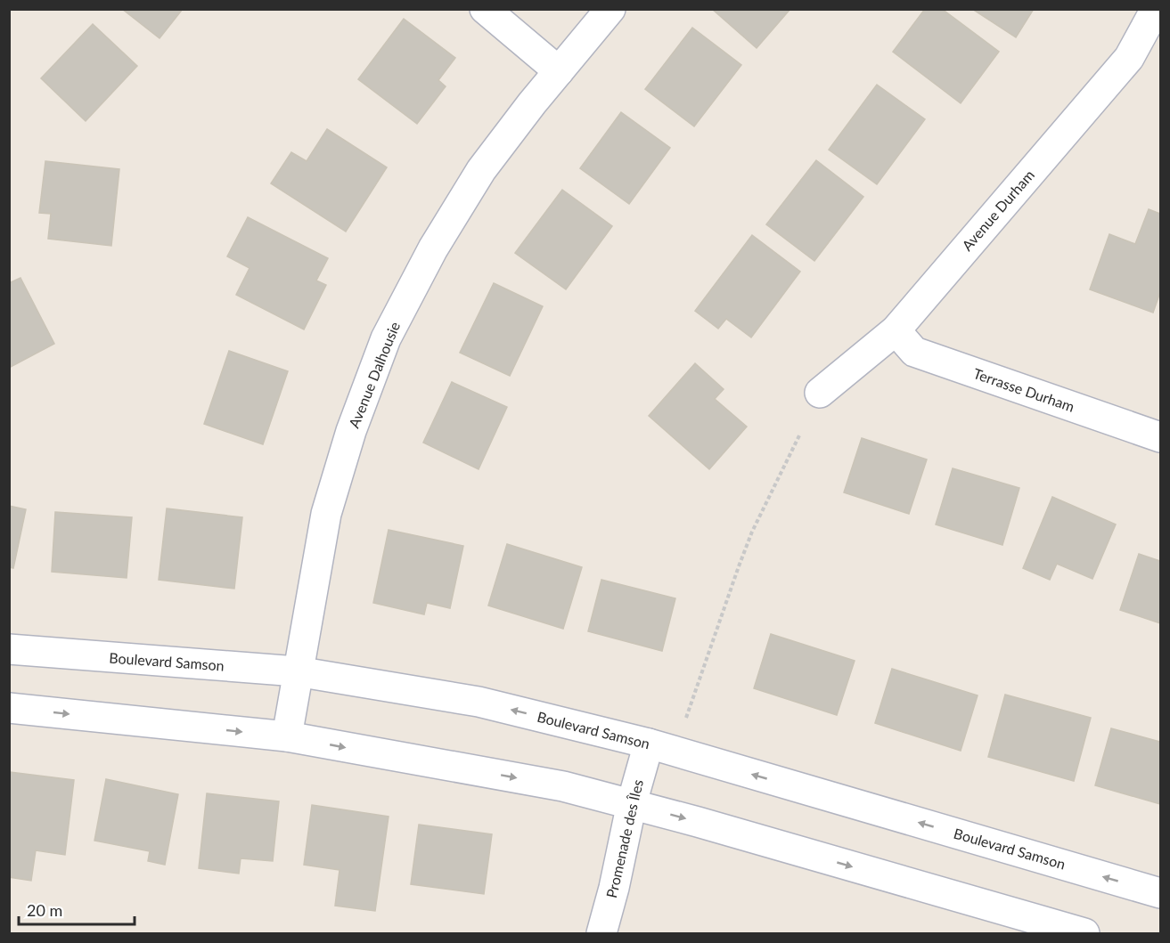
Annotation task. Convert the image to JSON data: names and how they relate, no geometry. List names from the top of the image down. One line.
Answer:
{"streets":{"street":["Avenue Durham","Avenue Dalhousie","Terrasse Durham","Boulevard Samson","Promenade des Îles"]},"crossings":[["Avenue Durham","Terrasse Durham"],["Avenue Dalhousie","Boulevard Samson"],["Boulevard Samson","Promenade des Îles"]],"scale_bar":"20 m"}
